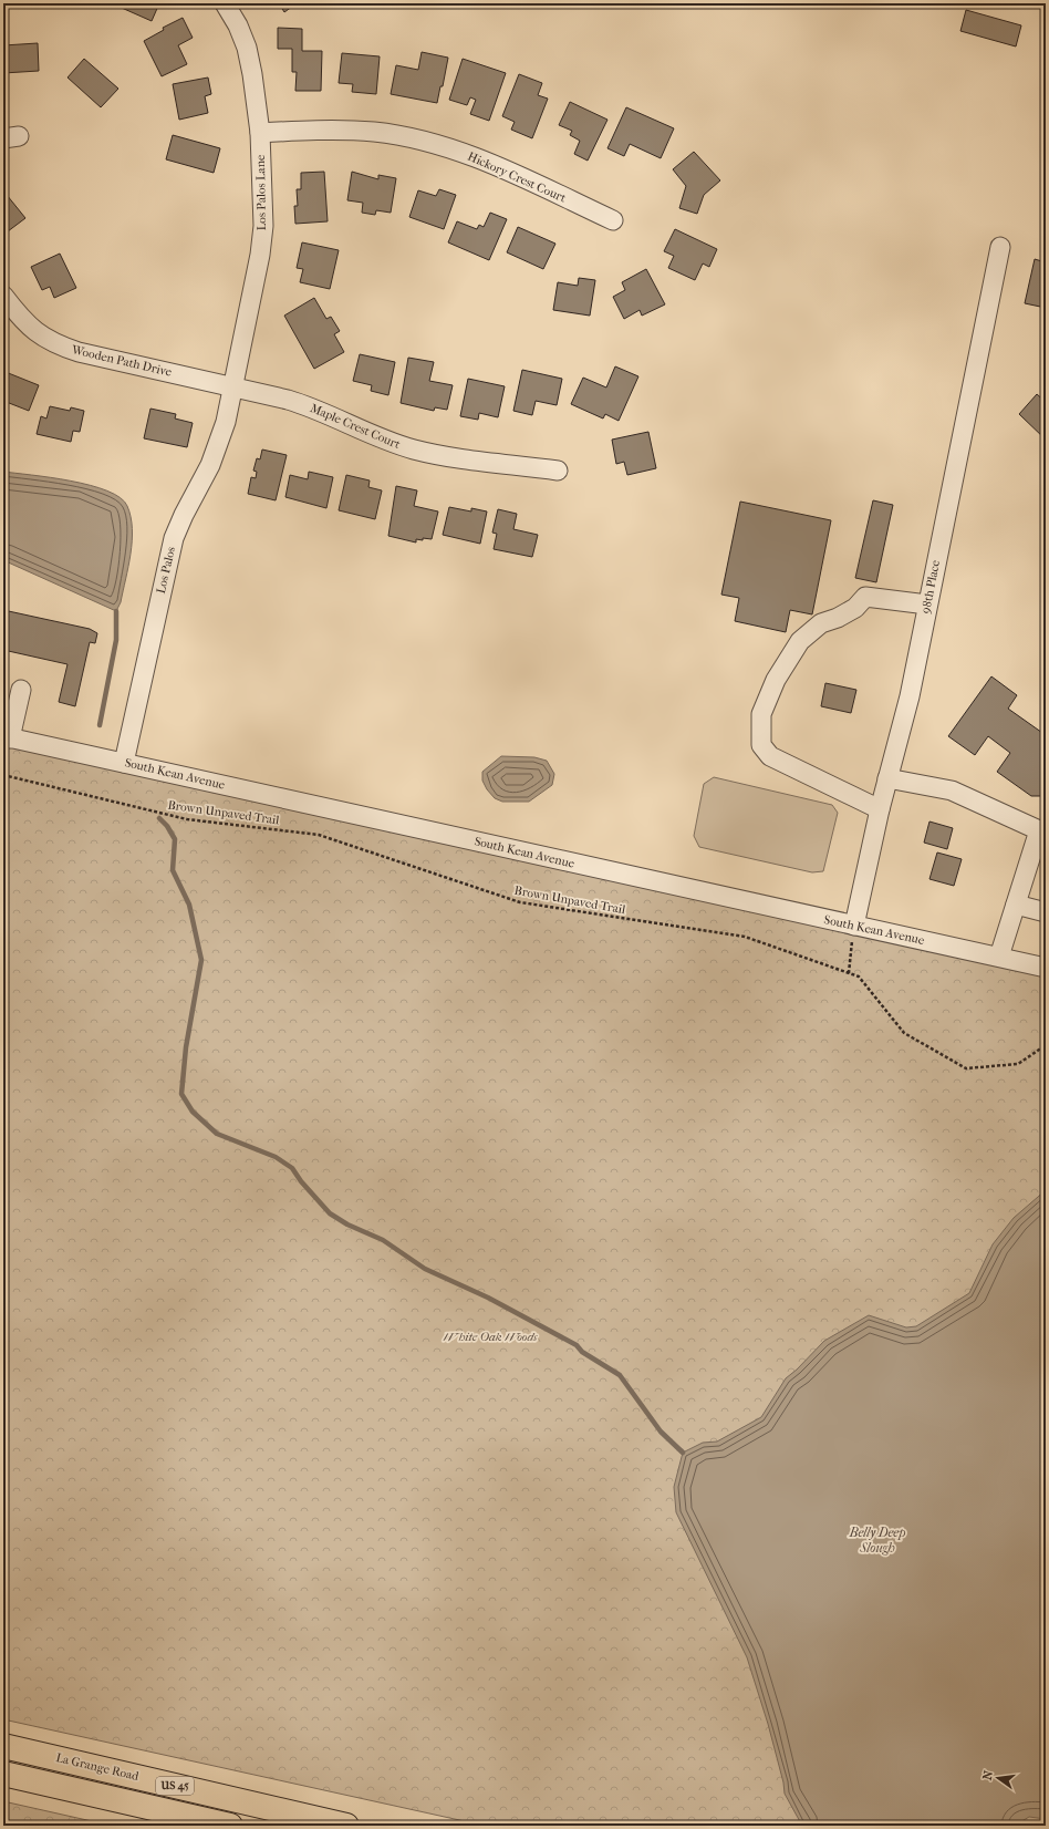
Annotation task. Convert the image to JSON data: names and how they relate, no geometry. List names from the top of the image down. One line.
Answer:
{"streets":{"highway":["La Grange Road","US 45"],"street":["Hickory Crest Court","Los Palos Lane","Wooden Path Drive","Maple Crest Court","Los Palos","98th Place","South Kean Avenue"],"path":["Brown Unpaved Trail"]},"crossings":[["Hickory Crest Court","Los Palos Lane"],["Los Palos Lane","Wooden Path Drive"],["Los Palos Lane","Maple Crest Court"],["Los Palos Lane","Los Palos"],["Wooden Path Drive","Maple Crest Court"],["Wooden Path Drive","Los Palos"],["Maple Crest Court","Los Palos"],["Los Palos","South Kean Avenue"],["98th Place","South Kean Avenue"]],"water":["Belly Deep Slough"],"parks":["White Oak Woods"],"north":"left"}
